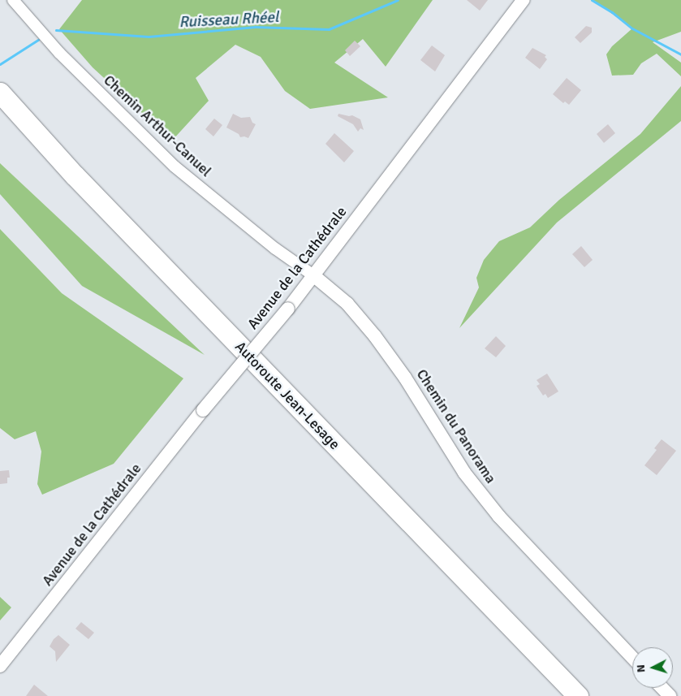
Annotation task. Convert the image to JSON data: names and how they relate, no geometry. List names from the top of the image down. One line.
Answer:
{"streets":{"highway":["Autoroute Jean-Lesage"],"street":["Chemin Arthur-Canuel","Avenue de la Cathédrale","Chemin du Panorama"]},"crossings":[["Chemin Arthur-Canuel","Avenue de la Cathédrale"],["Chemin Arthur-Canuel","Chemin du Panorama"],["Avenue de la Cathédrale","Chemin du Panorama"]],"water":["Ruisseau Rhéel"],"north":"left"}
